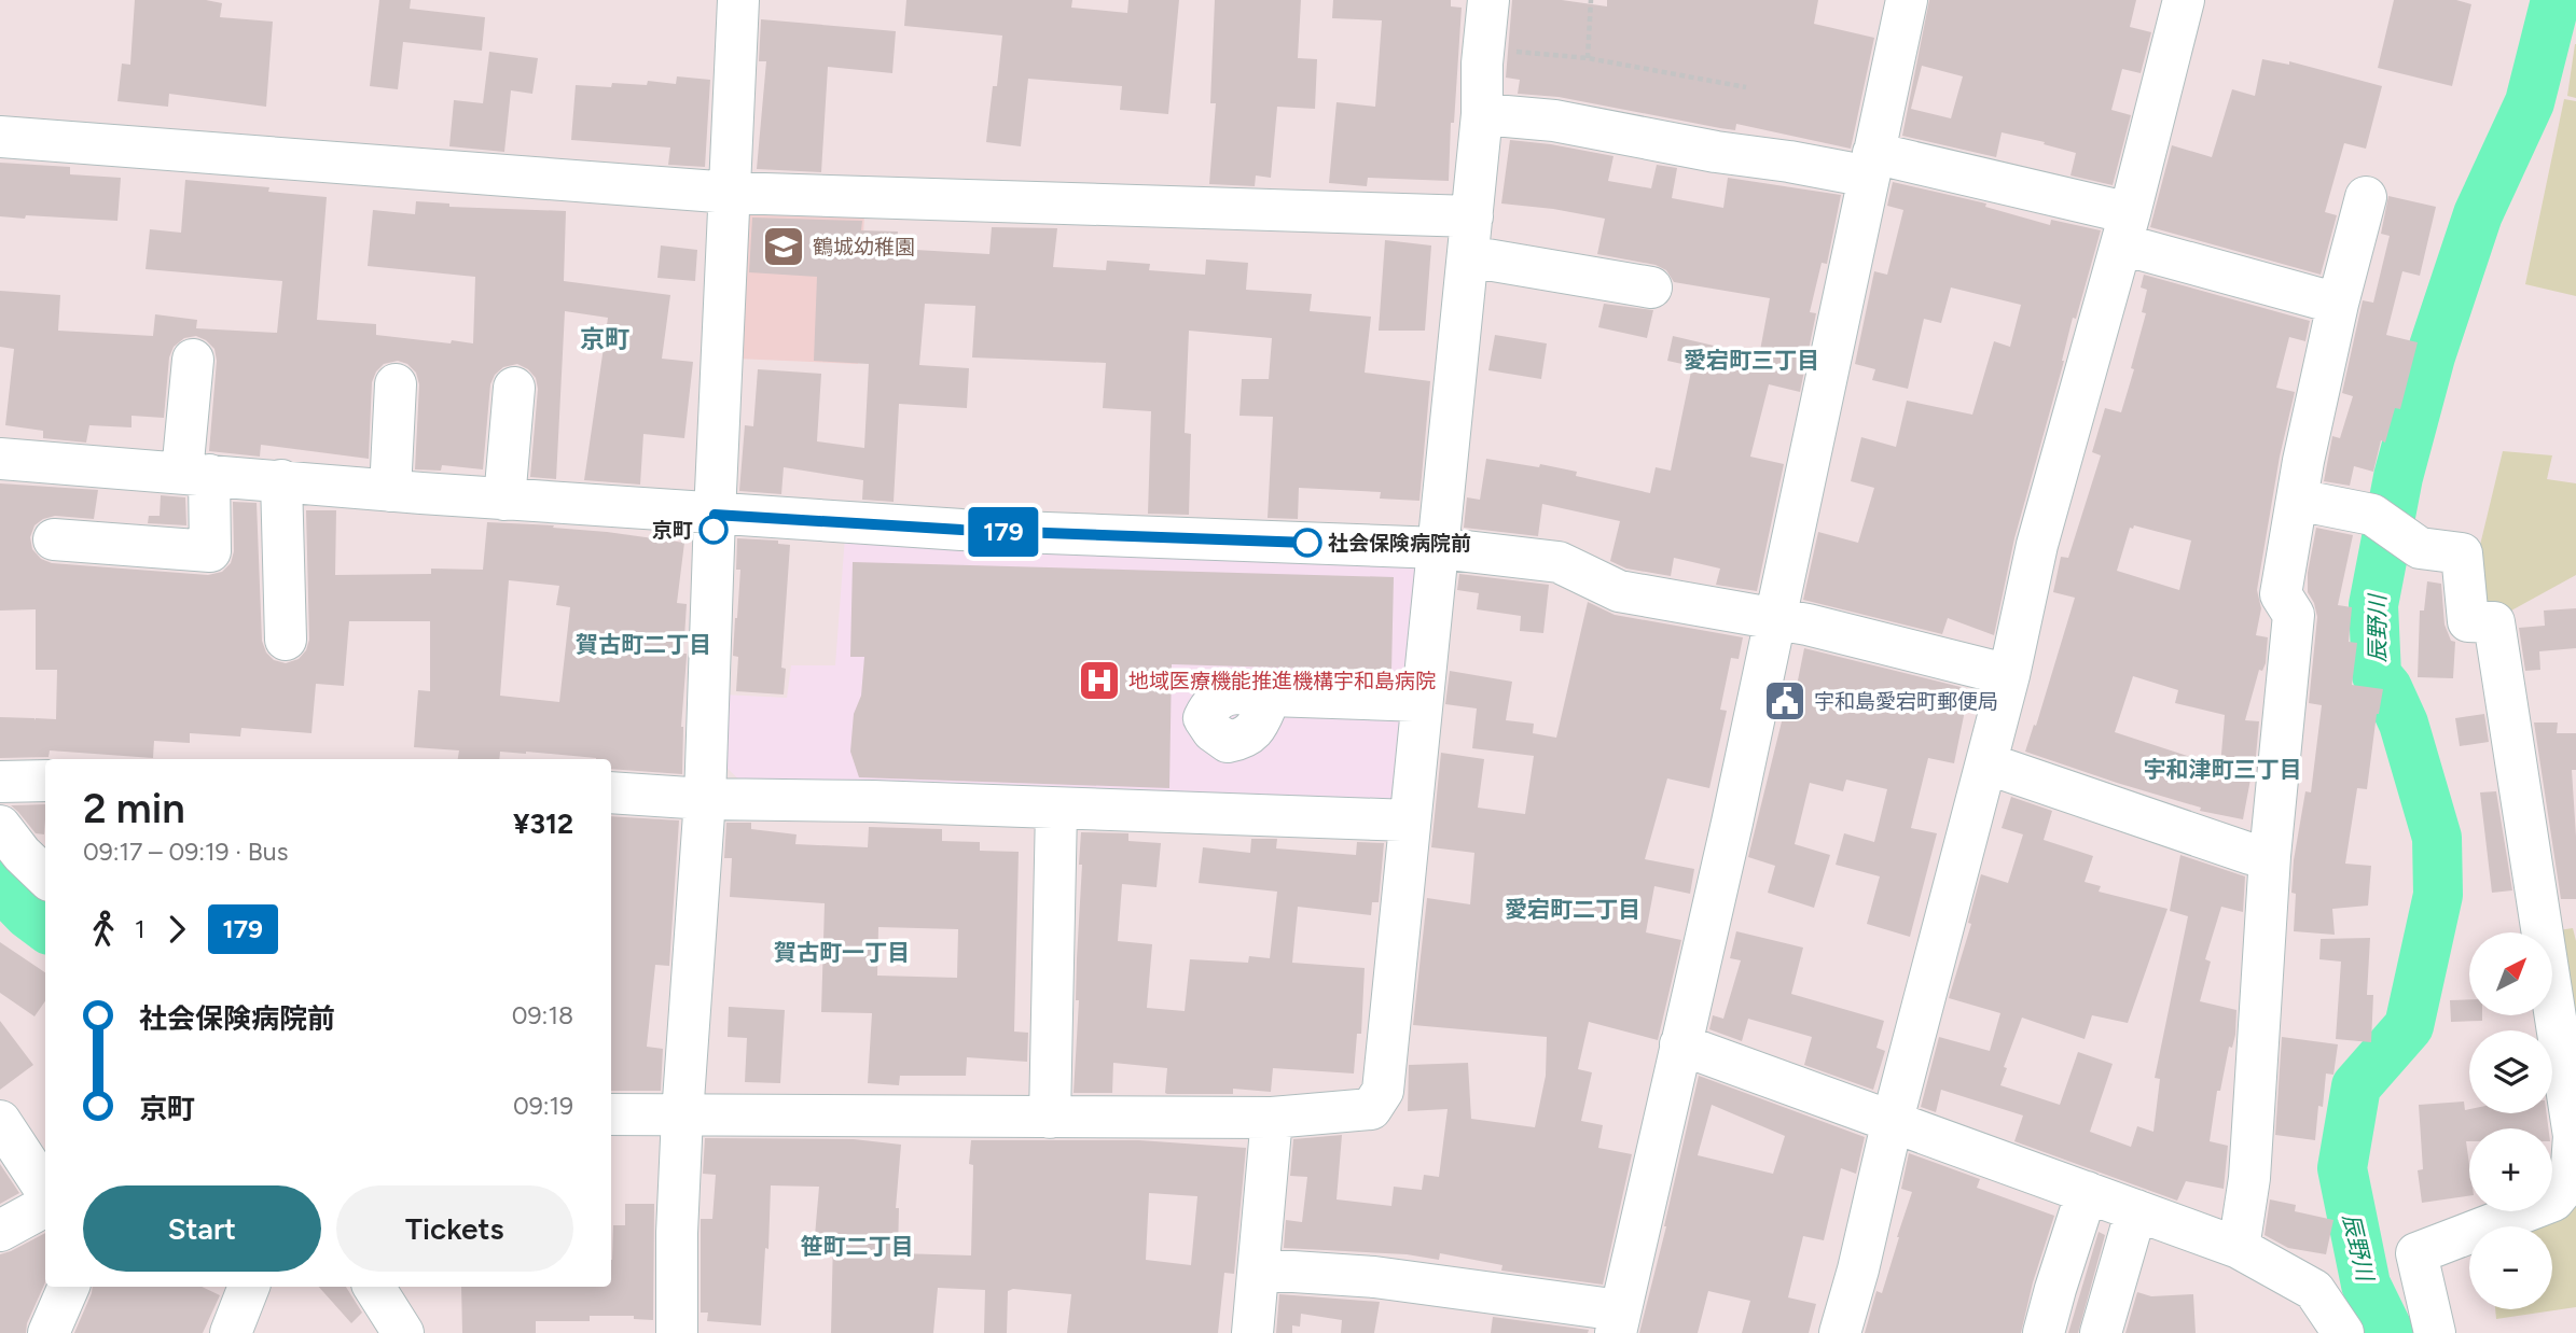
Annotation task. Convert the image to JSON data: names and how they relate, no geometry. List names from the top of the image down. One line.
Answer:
{"districts":["京町","愛宕町三丁目","賀古町二丁目","宇和津町三丁目","愛宕町二丁目","賀古町一丁目","笹町二丁目"],"water":["辰野川"],"places":{"school or university":["鶴城幼稚園"],"other":["京町","社会保険病院前"],"hospital":["地域医療機能推進機構宇和島病院"],"public building":["宇和島愛宕町郵便局"]},"lines":["bus line 179"],"north":"top right","page":{"on_map":"179","heading":["2 min","09:17 – 09:19 · Bus","¥312"],"legs":["1","179"],"map_buttons":["+","−"],"list":[{"name":"社会保険病院前","value":"09:18"},{"name":"京町","value":"09:19"}],"buttons":["Start","Tickets"]}}
